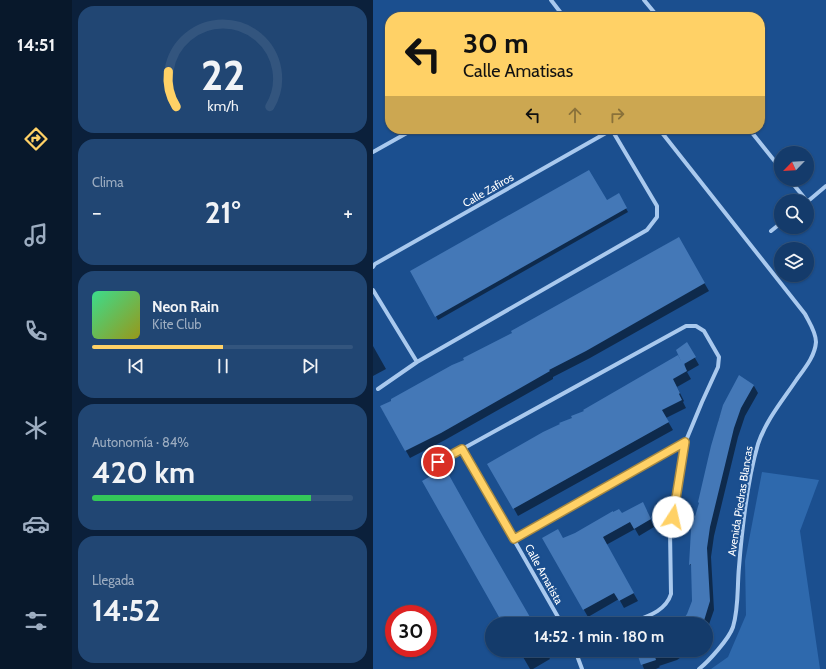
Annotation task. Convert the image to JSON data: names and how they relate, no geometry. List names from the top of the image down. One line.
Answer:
{"streets":{"street":["Calle Zafiros","Avenida Piedras Blancas","Calle Amatista"]},"north":"bottom left","page":{"tabs":"14:51","turn":["30 m","Calle Amatisas"],"tile":["Clima",["Autonomía · 84%","420 km"],["Llegada","14:52"]],"heat":["−","21°","+"],"song":["Neon Rain","Kite Club"],"limit":"30","trip":"14:52 · 1 min · 180 m","gauge":["22","km/h"]}}
